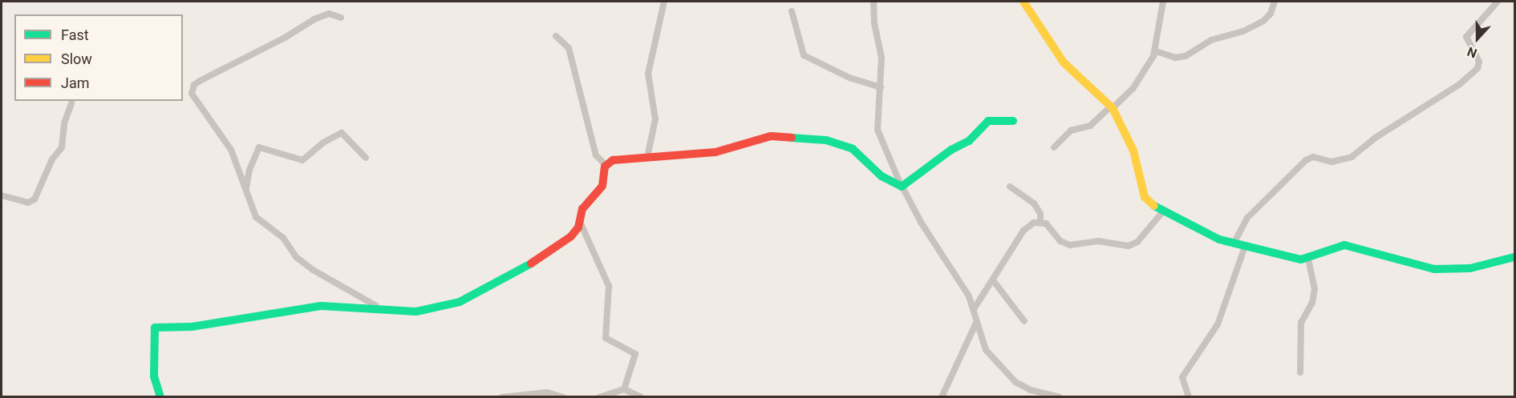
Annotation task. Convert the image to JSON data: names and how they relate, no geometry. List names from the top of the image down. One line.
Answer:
{"legend":["Fast","Slow","Jam"],"north":"bottom"}
